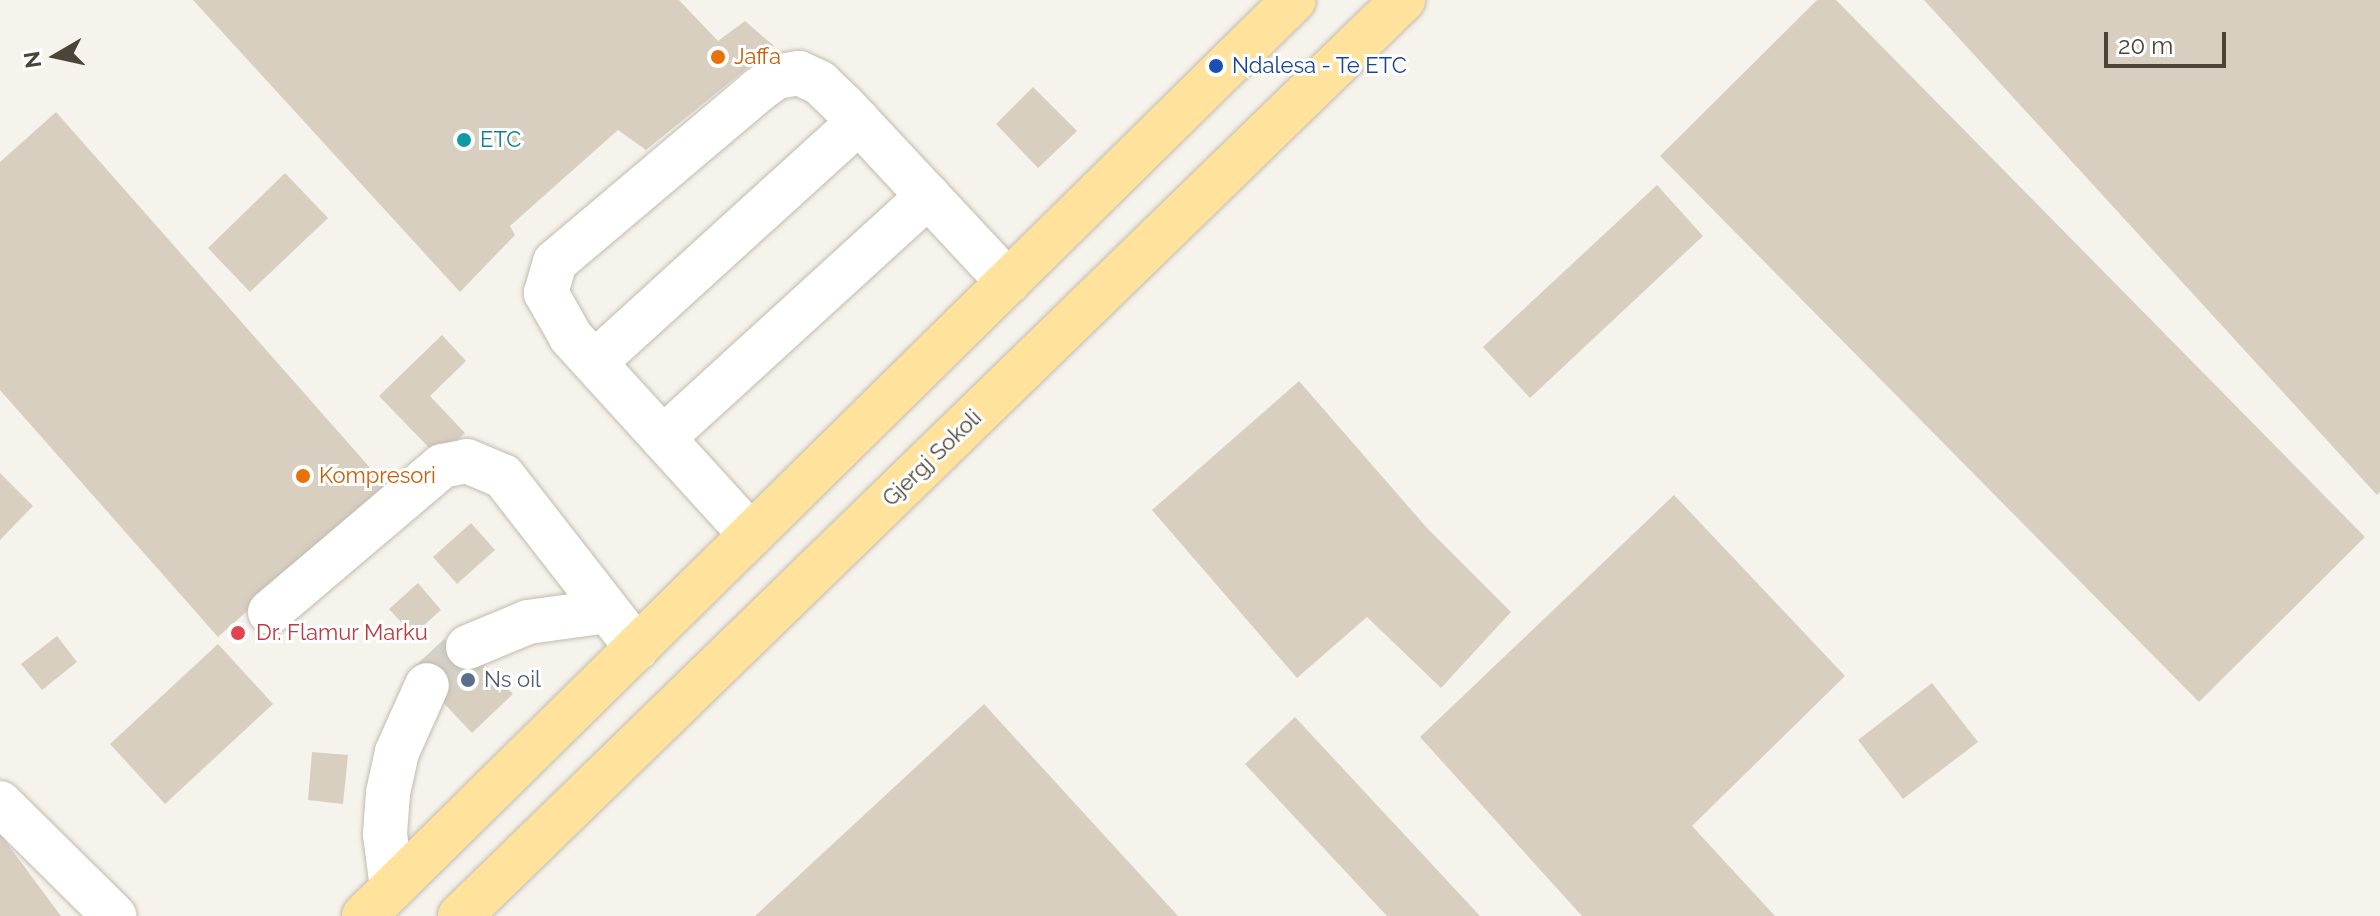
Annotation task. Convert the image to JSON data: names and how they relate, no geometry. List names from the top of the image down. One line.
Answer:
{"streets":{"main road":["Gjergj Sokoli"]},"places":["Jaffa","Ndalesa - Te ETC","ETC","Kompresori","Dr. Flamur Marku","Ns oil"],"scale_bar":"20 m","north":"left"}
